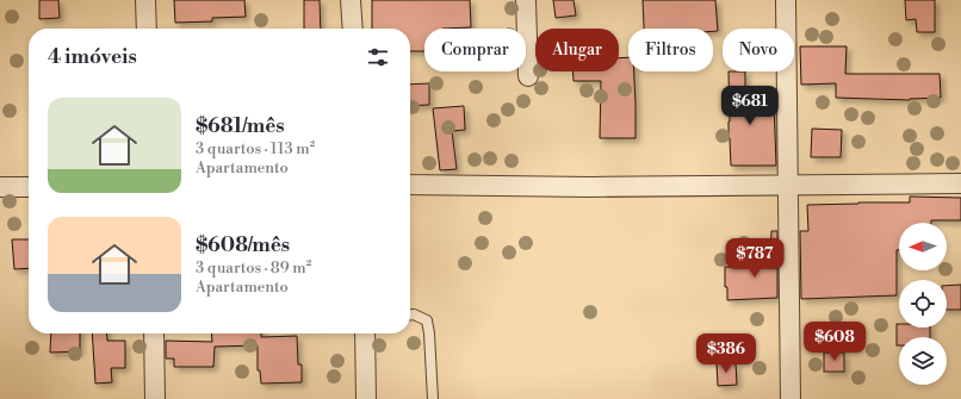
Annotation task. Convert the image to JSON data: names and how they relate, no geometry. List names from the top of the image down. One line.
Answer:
{"north":"left","page":{"chip":["Comprar","Alugar","Filtros","Novo"],"heading":"4 imóveis","price":["$681","$787","$608","$386"],"list":[{"name":"$681/mês","note":"3 quartos · 113 m² · Apartamento"},{"name":"$608/mês","note":"3 quartos · 89 m² · Apartamento"}]}}
